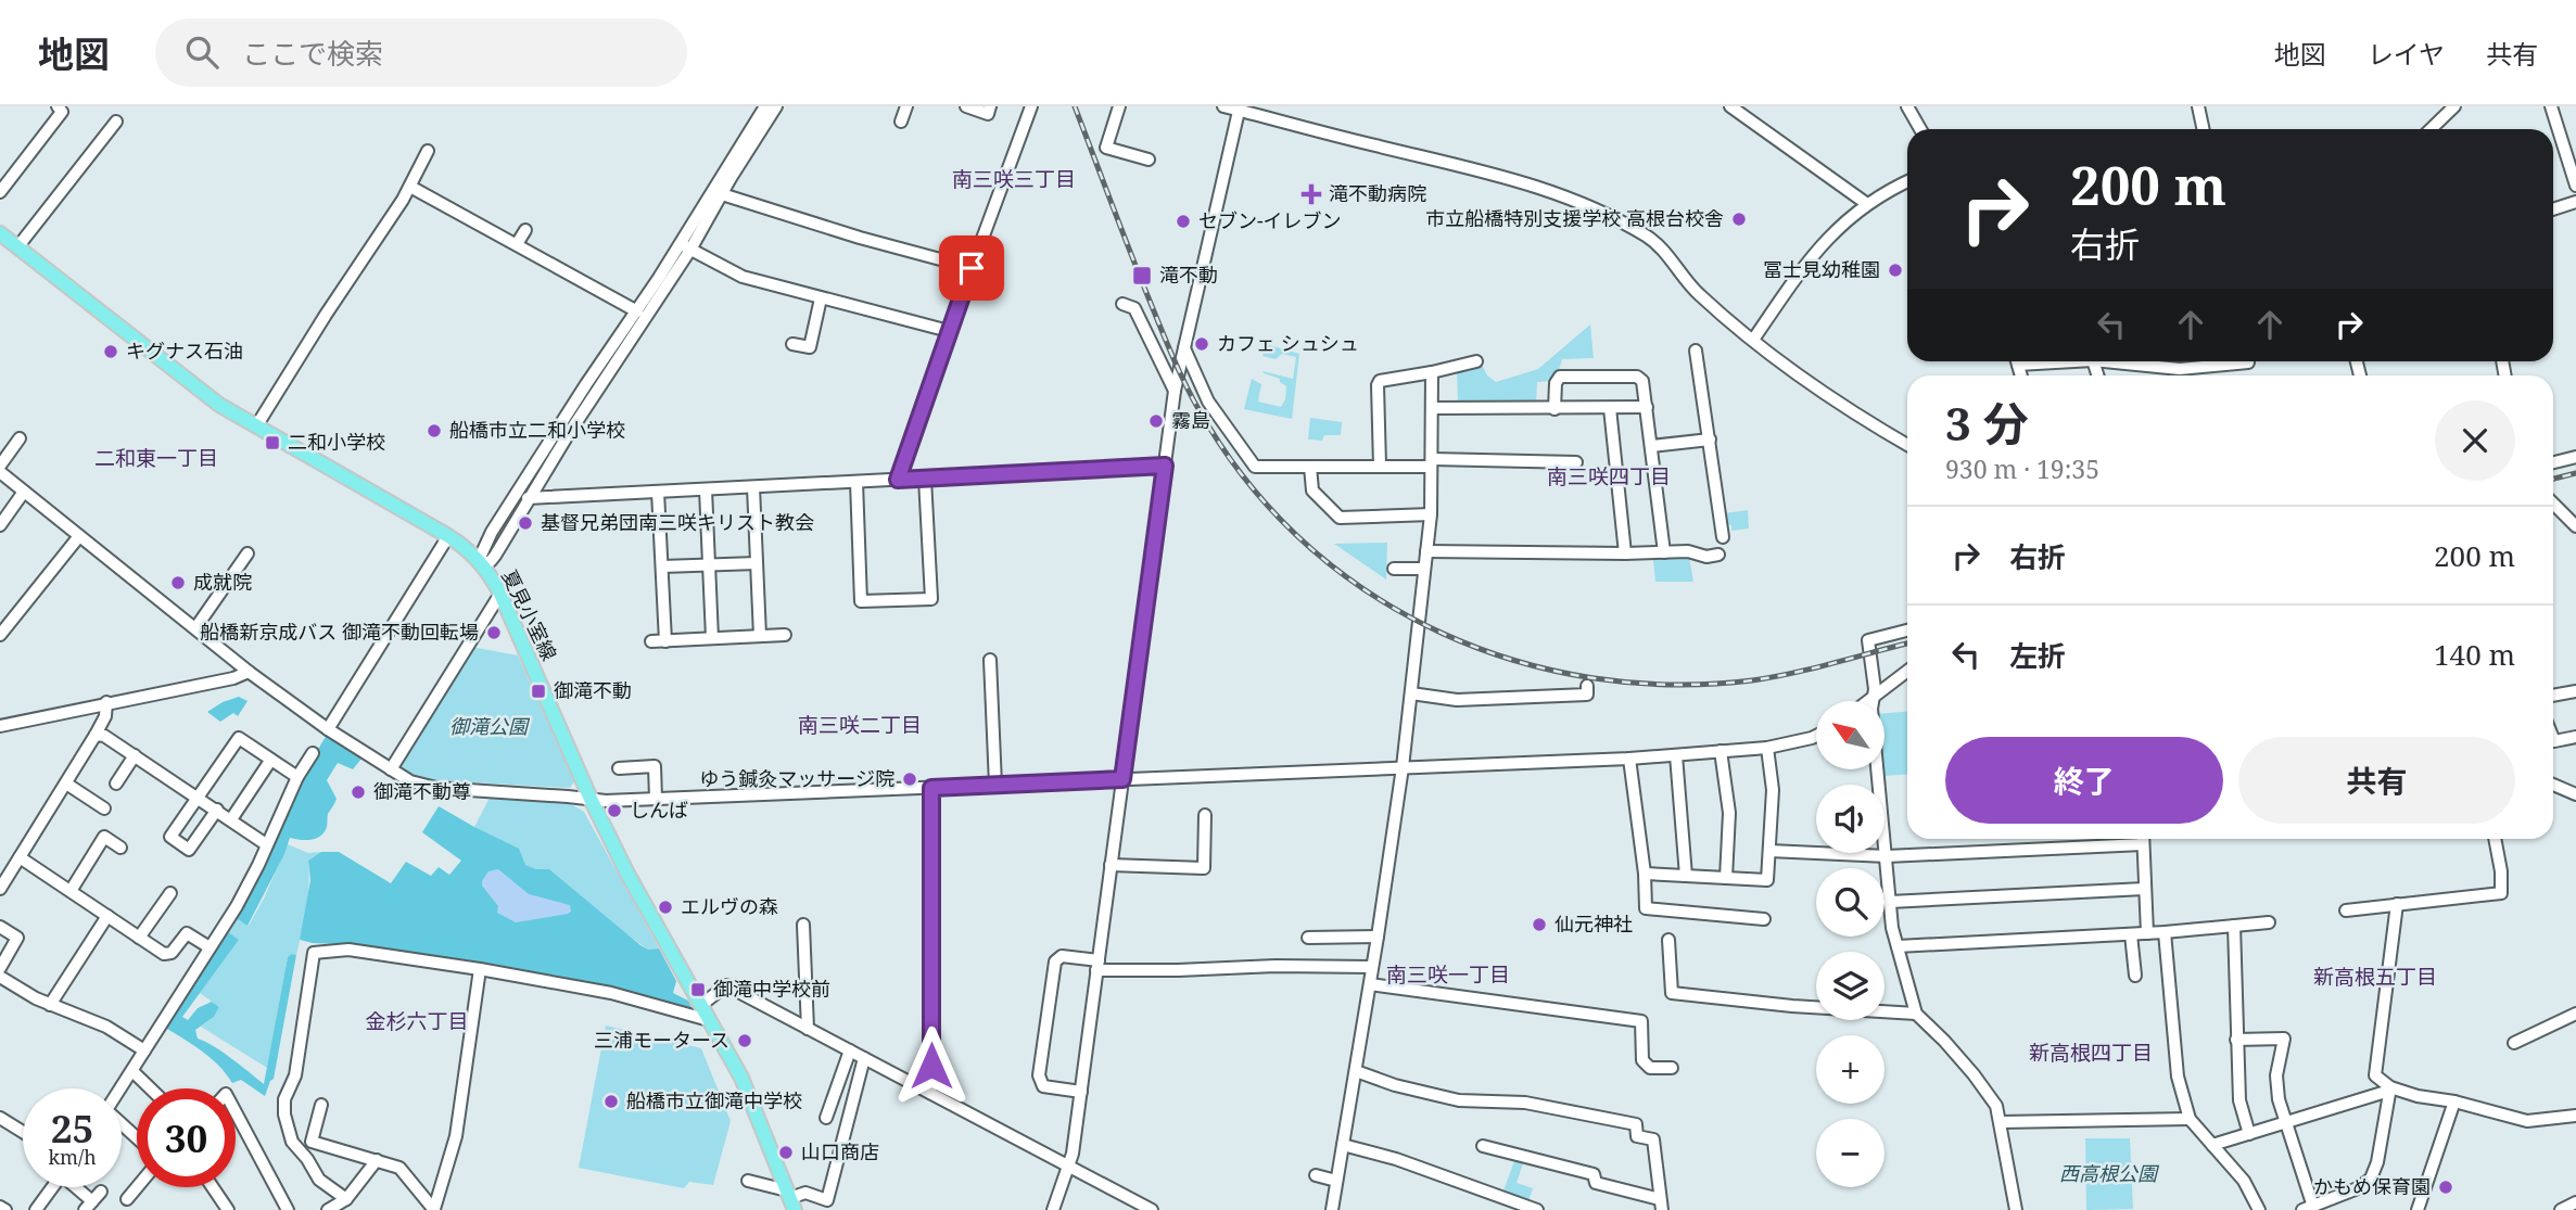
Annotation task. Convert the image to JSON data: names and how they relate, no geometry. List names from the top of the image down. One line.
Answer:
{"streets":{"main road":["夏見小室線"]},"districts":["南三咲三丁目","二和東一丁目","南三咲四丁目","南三咲二丁目","南三咲一丁目","新高根五丁目","金杉六丁目","新高根四丁目"],"parks":["御滝公園","西高根公園"],"places":{"health":["滝不動病院"],"other":["市立船橋特別支援学校 高根台校舎","セブン-イレブン","冨士見幼稚園","カフェ シュシュ","キグナス石油","霧島","船橋市立二和小学校","基督兄弟団南三咲キリスト教会","成就院","船橋新京成バス 御滝不動回転場","ゆう鍼灸マッサージ院","御滝不動尊","しんば","エルヴの森","仙元神社","三浦モータース","船橋市立御滝中学校","山口商店","かもめ保育園"],"transit":["滝不動","二和小学校","御滝不動","御滝中学校前"]},"north":"top left","page":{"header":"地図","search":"ここで検索","nav":["地図","レイヤ","共有"],"turn":["200 m","右折"],"heading":["3 分","930 m · 19:35"],"list":[{"name":"右折","value":"200 m"},{"name":"左折","value":"140 m"}],"map_buttons":["+","−"],"buttons":["終了","共有"],"speed":"25 km/h","limit":"30"}}
